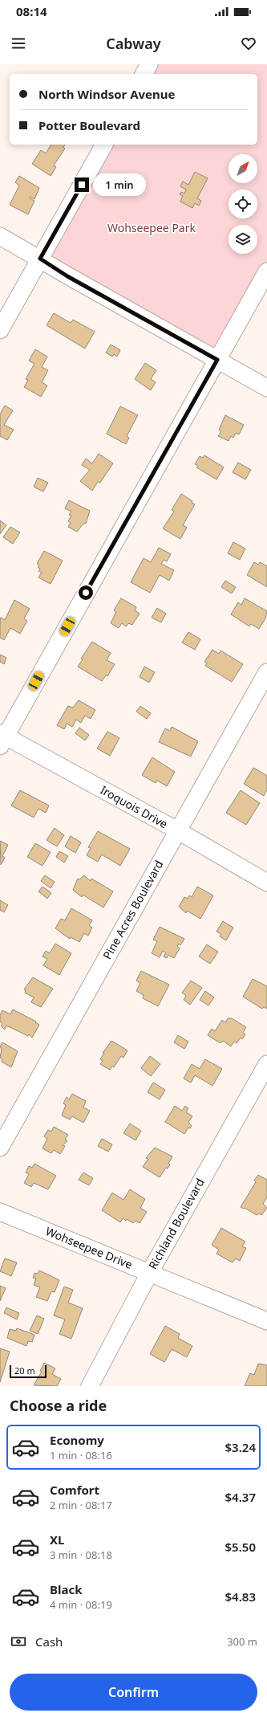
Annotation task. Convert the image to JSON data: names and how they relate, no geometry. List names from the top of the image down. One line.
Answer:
{"streets":{"street":["Iroquois Drive","Pine Acres Boulevard","Richland Boulevard","Wohseepee Drive"]},"crossings":[["Iroquois Drive","Pine Acres Boulevard"],["Richland Boulevard","Wohseepee Drive"]],"parks":["Wohseepee Park"],"scale_bar":"20 m","north":"top right","page":{"status":"08:14","header":"Cabway","banner":["North Windsor Avenue","Potter Boulevard"],"bubble":"1 min","scale":"20 m","heading":"Choose a ride","list":[{"name":"Economy","note":"1 min · 08:16","value":"$3.24"},{"name":"Comfort","note":"2 min · 08:17","value":"$4.37"},{"name":"XL","note":"3 min · 08:18","value":"$5.50"},{"name":"Black","note":"4 min · 08:19","value":"$4.83"}],"pay":["Cash","300 m"],"buttons":"Confirm"}}
